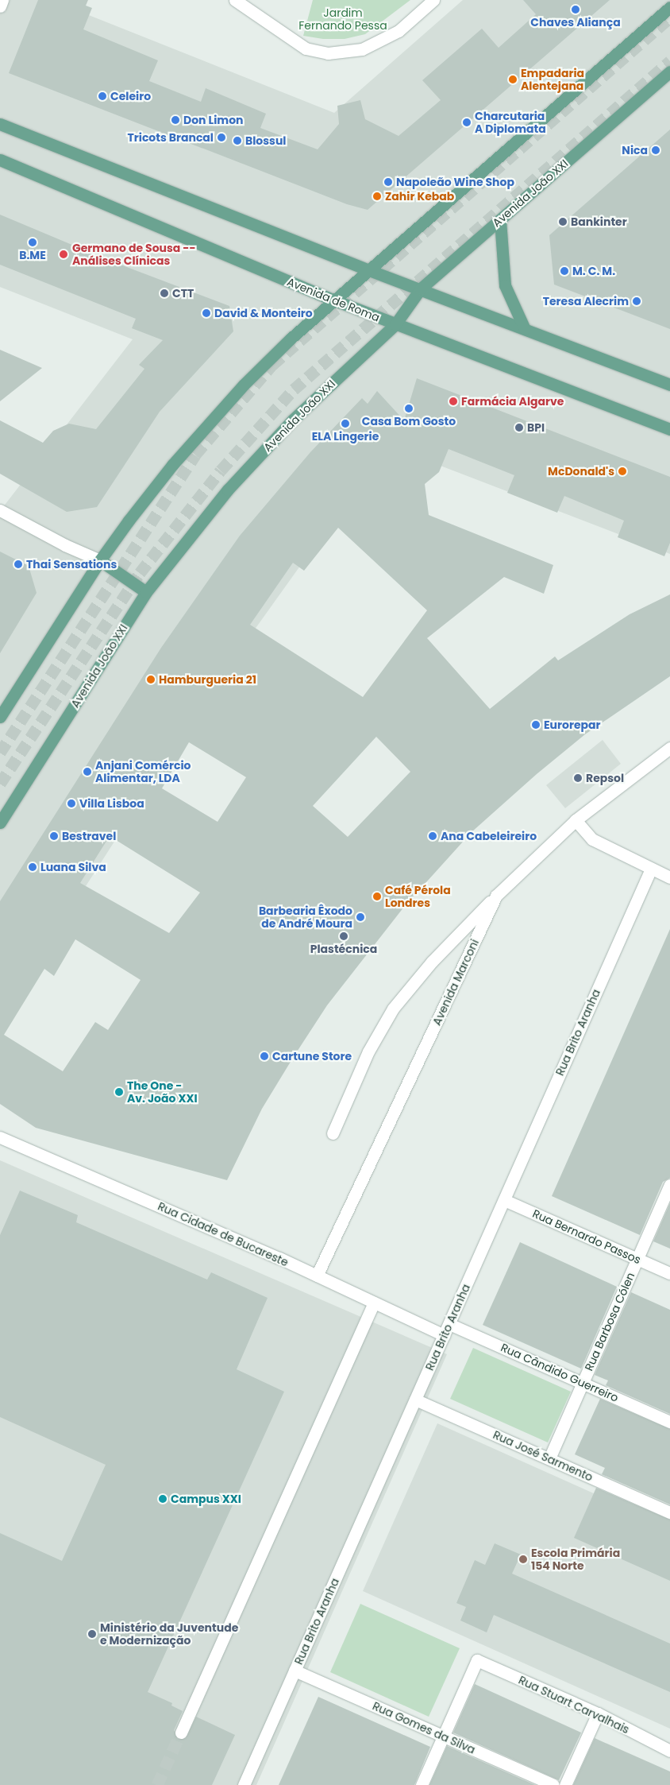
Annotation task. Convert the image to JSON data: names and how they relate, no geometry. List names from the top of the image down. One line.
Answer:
{"streets":{"main road":["Avenida João XXI","Avenida de Roma"],"street":["Avenida Marconi","Rua Brito Aranha","Rua Cidade de Bucareste","Rua Bernardo Passos","Rua Barbosa Cólen","Rua Cândido Guerreiro","Rua José Sarmento","Rua Stuart Carvalhais","Rua Gomes da Silva"]},"crossings":[["Avenida João XXI","Avenida de Roma"],["Avenida Marconi","Rua Cidade de Bucareste"],["Rua Brito Aranha","Rua Cidade de Bucareste"],["Rua Brito Aranha","Rua Bernardo Passos"],["Rua Brito Aranha","Rua Cândido Guerreiro"],["Rua Brito Aranha","Rua José Sarmento"],["Rua Brito Aranha","Rua Gomes da Silva"],["Rua Bernardo Passos","Rua Barbosa Cólen"],["Rua Barbosa Cólen","Rua Cândido Guerreiro"],["Rua Barbosa Cólen","Rua José Sarmento"],["Rua Stuart Carvalhais","Rua Gomes da Silva"]],"parks":["Jardim Fernando Pessa"],"places":["Chaves Aliança","Empadaria Alentejana","Celeiro","Don Limon","Charcutaria A Diplomata","Tricots Brancal","Blossul","Nica","Napoleão Wine Shop","Zahir Kebab","Bankinter","B.ME","Germano de Sousa -- Análises Clínicas","M. C. M.","CTT","Teresa Alecrim","David & Monteiro","Farmácia Algarve","Casa Bom Gosto","ELA Lingerie","BPI","McDonald's","Thai Sensations","Hamburgueria 21","Eurorepar","Anjani Comércio Alimentar, LDA","Repsol","Villa Lisboa","Bestravel","Ana Cabeleireiro","Luana Silva","Café Pérola Londres","Barbearia Êxodo de André Moura","Plastécnica","Cartune Store","The One - Av. João XXI","Campus XXI","Escola Primária 154 Norte","Ministério da Juventude e Modernização"]}
